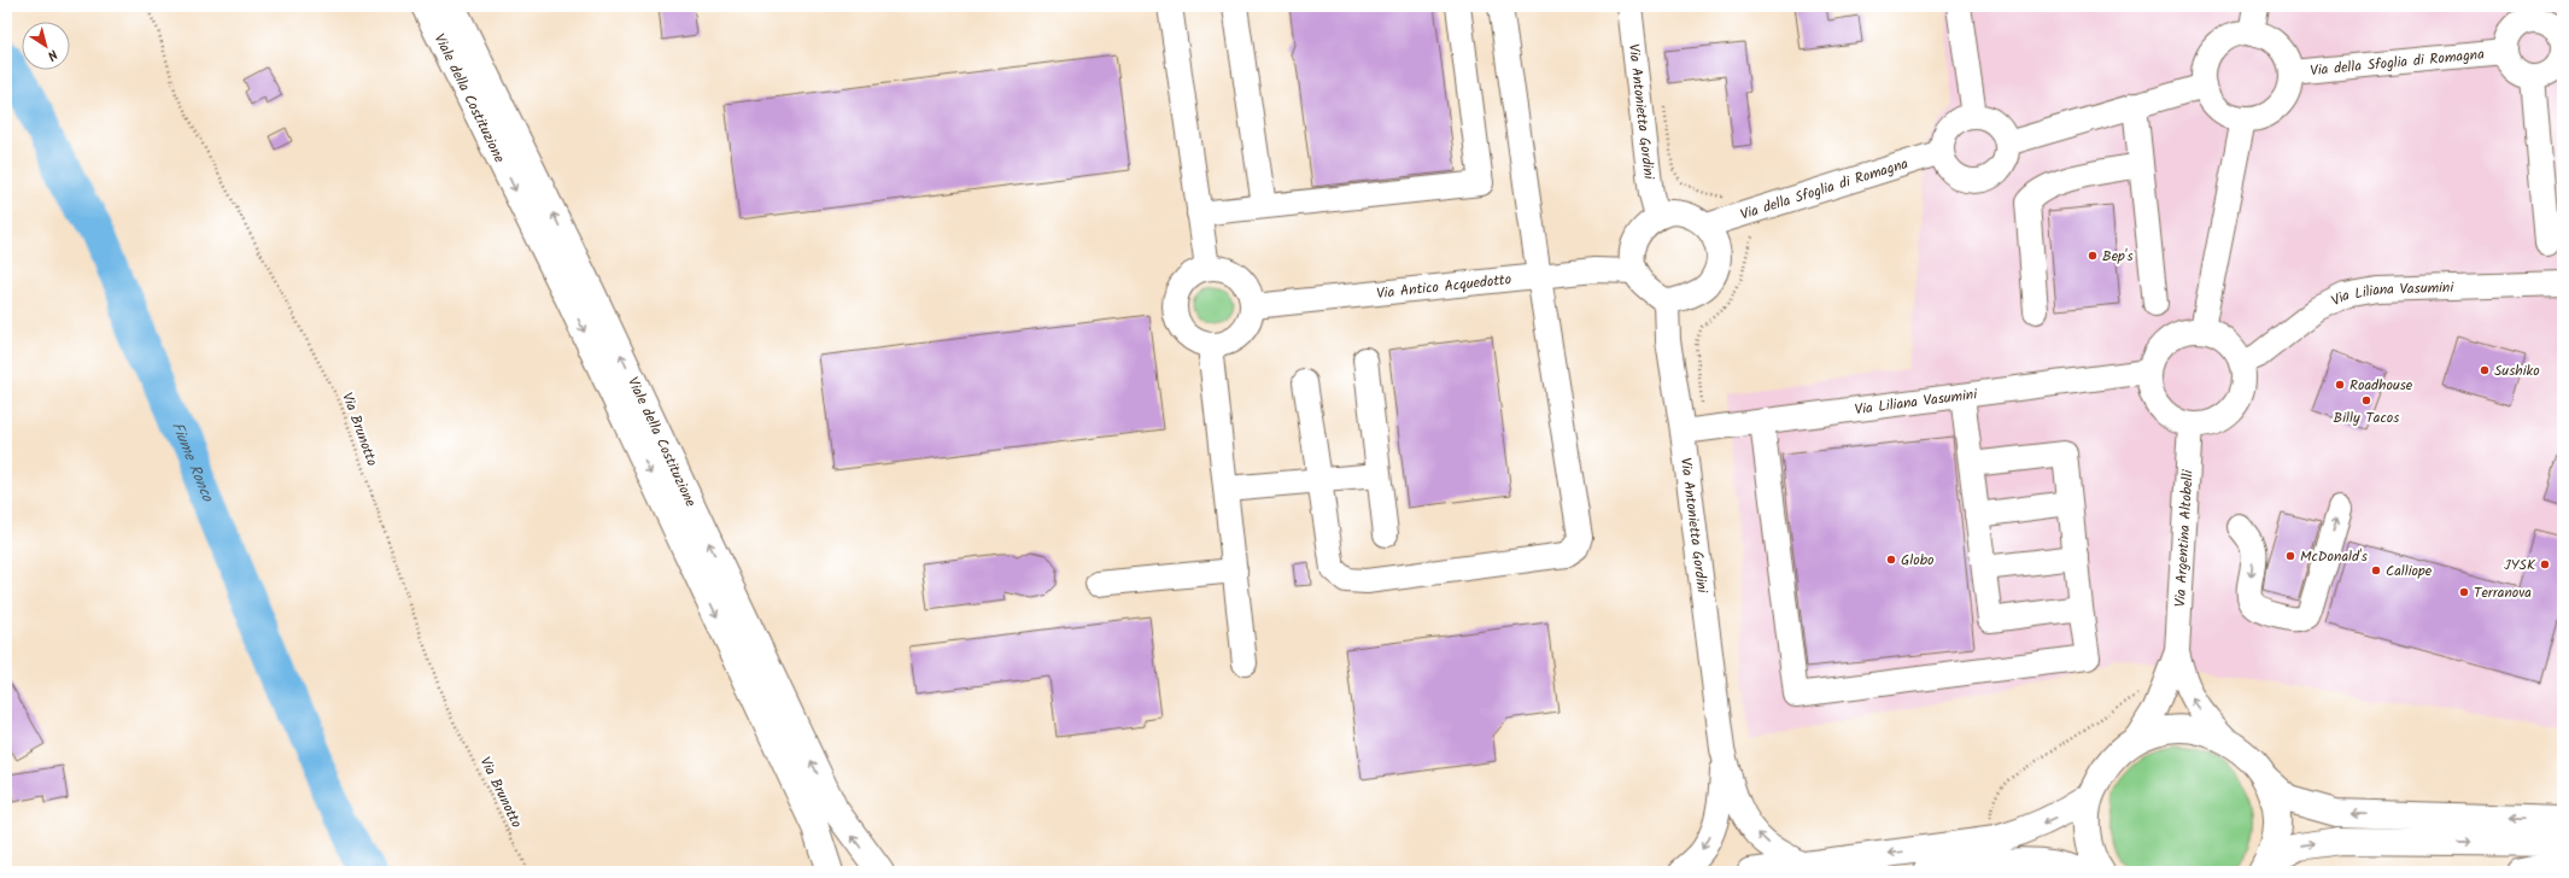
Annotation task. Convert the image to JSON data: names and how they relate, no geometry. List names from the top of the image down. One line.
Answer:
{"streets":{"main road":["Viale della Costituzione"],"street":["Via della Sfoglia di Romagna","Via Antonietta Gordini","Via Antico Acquedotto","Via Liliana Vasumini","Via Argentina Altobelli"],"path":["Via Brunotto"]},"crossings":[["Via della Sfoglia di Romagna","Via Antonietta Gordini"],["Via della Sfoglia di Romagna","Via Antico Acquedotto"],["Via Antonietta Gordini","Via Antico Acquedotto"],["Via Antonietta Gordini","Via Liliana Vasumini"],["Via Liliana Vasumini","Via Argentina Altobelli"]],"water":["Fiume Ronco"],"places":["Bep's","Sushiko","Roadhouse","Billy Tacos","McDonald's","Globo","JYSK","Calliope","Terranova"],"north":"bottom right"}
